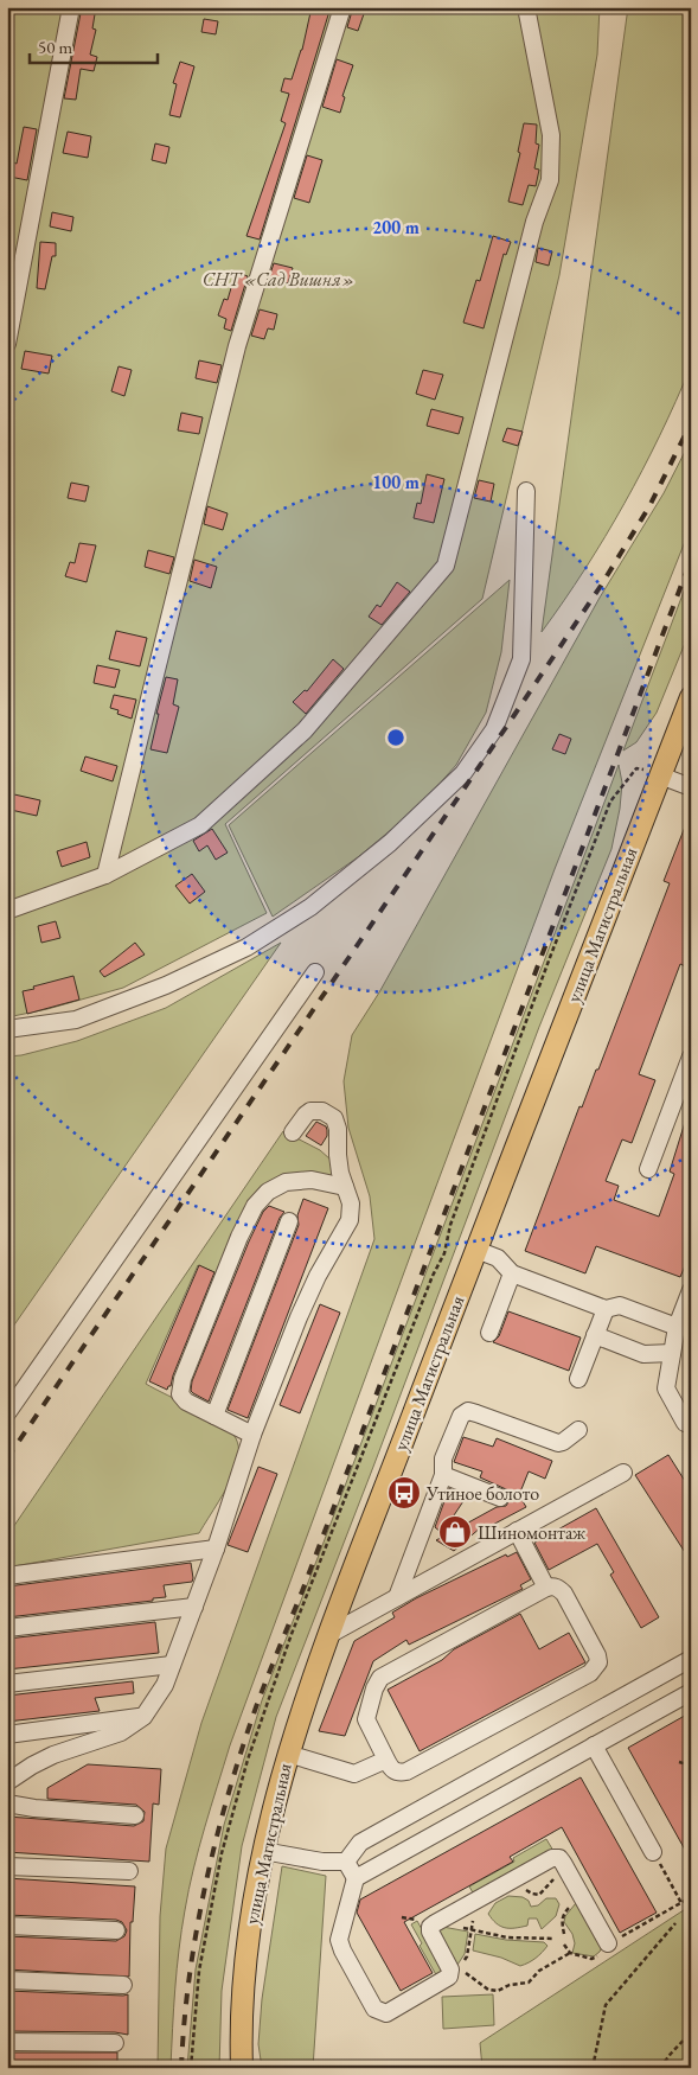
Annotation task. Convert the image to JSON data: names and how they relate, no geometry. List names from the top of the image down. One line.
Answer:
{"streets":{"main road":["улица Магистральная"]},"parks":["СНТ «Сад Вишня»"],"places":{"bus stop":["Утиное болото"],"shop":["Шиномонтаж"]},"scale_bar":"50 m","rings":["200 m","100 m"]}
